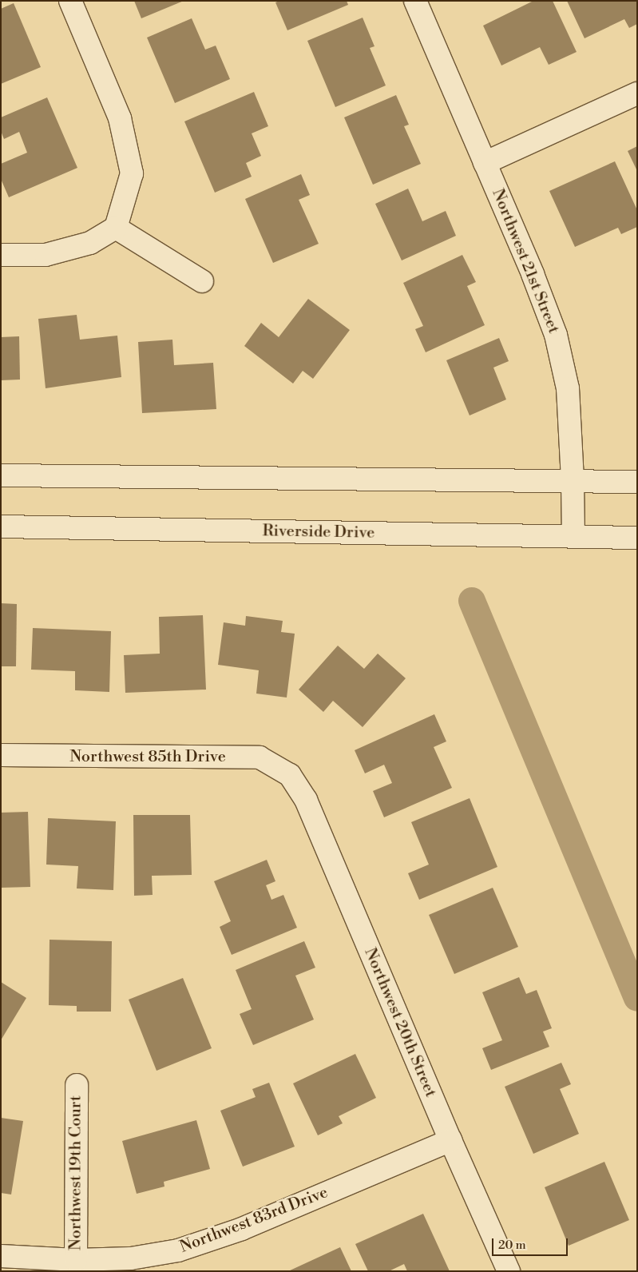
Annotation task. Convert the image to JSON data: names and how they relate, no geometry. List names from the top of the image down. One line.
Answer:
{"streets":{"street":["Northwest 21st Street","Riverside Drive","Northwest 85th Drive","Northwest 20th Street","Northwest 19th Court","Northwest 83rd Drive"]},"crossings":[["Northwest 21st Street","Riverside Drive"],["Northwest 85th Drive","Northwest 20th Street"],["Northwest 20th Street","Northwest 83rd Drive"],["Northwest 19th Court","Northwest 83rd Drive"]],"scale_bar":"20 m"}
